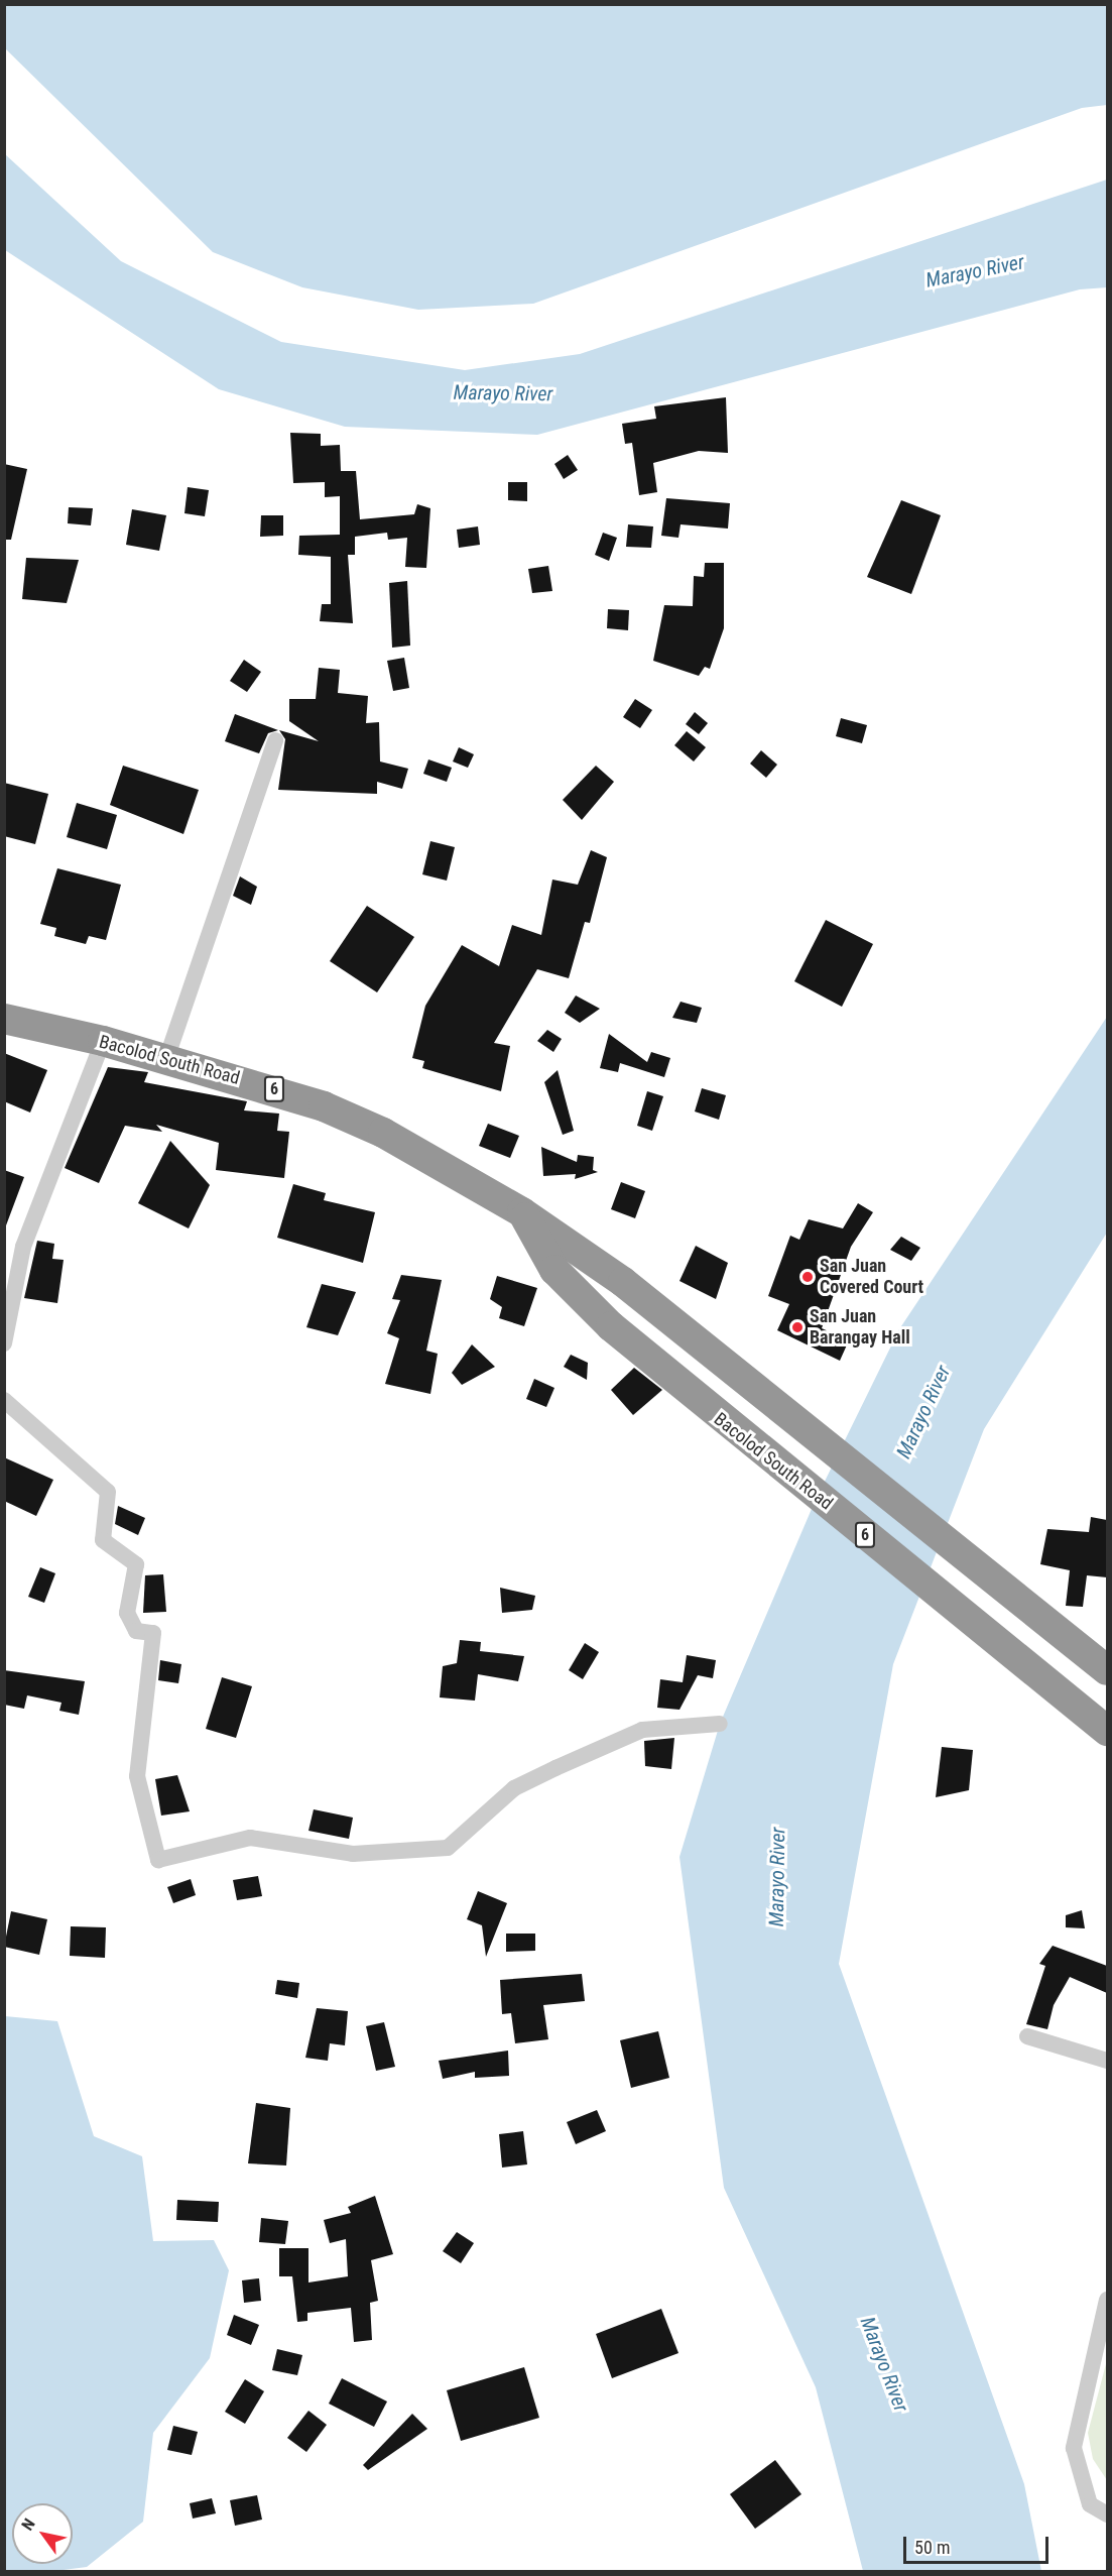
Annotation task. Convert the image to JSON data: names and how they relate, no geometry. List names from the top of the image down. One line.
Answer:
{"streets":{"highway":["Bacolod South Road","6"]},"water":["Marayo River"],"places":["San Juan Covered Court","San Juan Barangay Hall"],"scale_bar":"50 m","north":"top left"}
